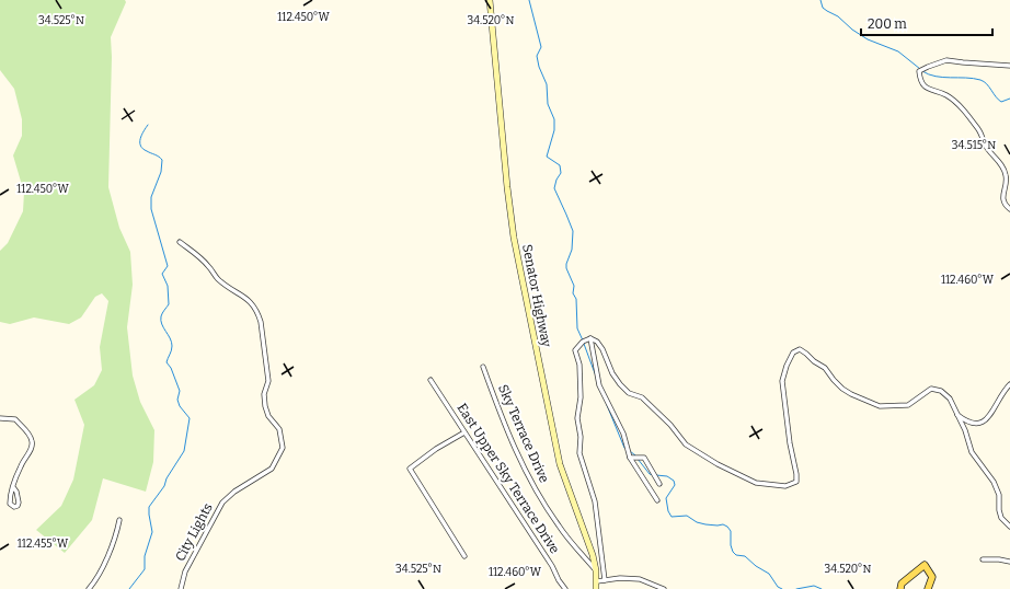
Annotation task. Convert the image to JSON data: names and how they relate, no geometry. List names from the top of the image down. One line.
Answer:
{"streets":{"street":["Senator Highway","Sky Terrace Drive","East Upper Sky Terrace Drive","City Lights"]},"crossings":[["Senator Highway","Sky Terrace Drive"]],"scale_bar":"200 m","coordinates":["112.450°W","34.525°N","34.520°N","34.515°N","112.460°W","112.455°W"]}
